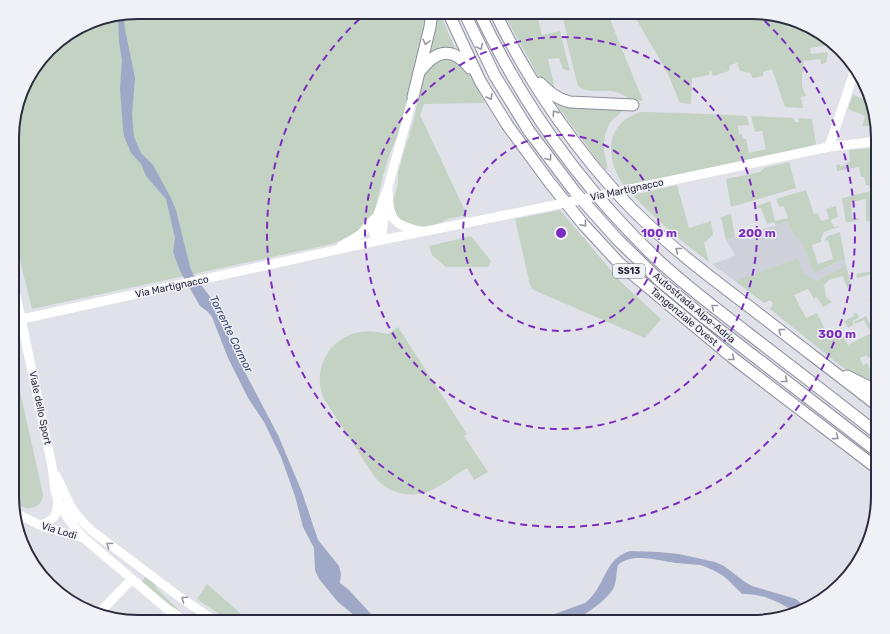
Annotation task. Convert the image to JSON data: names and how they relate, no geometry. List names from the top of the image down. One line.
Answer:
{"streets":{"highway":["SS13","Autostrada Alpe-Adria","Tangenziale Ovest"],"main road":["Via Martignacco","Viale dello Sport","Via Lodi"]},"crossings":[["Viale dello Sport","Via Lodi"]],"water":["Torrente Cormor"],"rings":["100 m","200 m","300 m"]}
